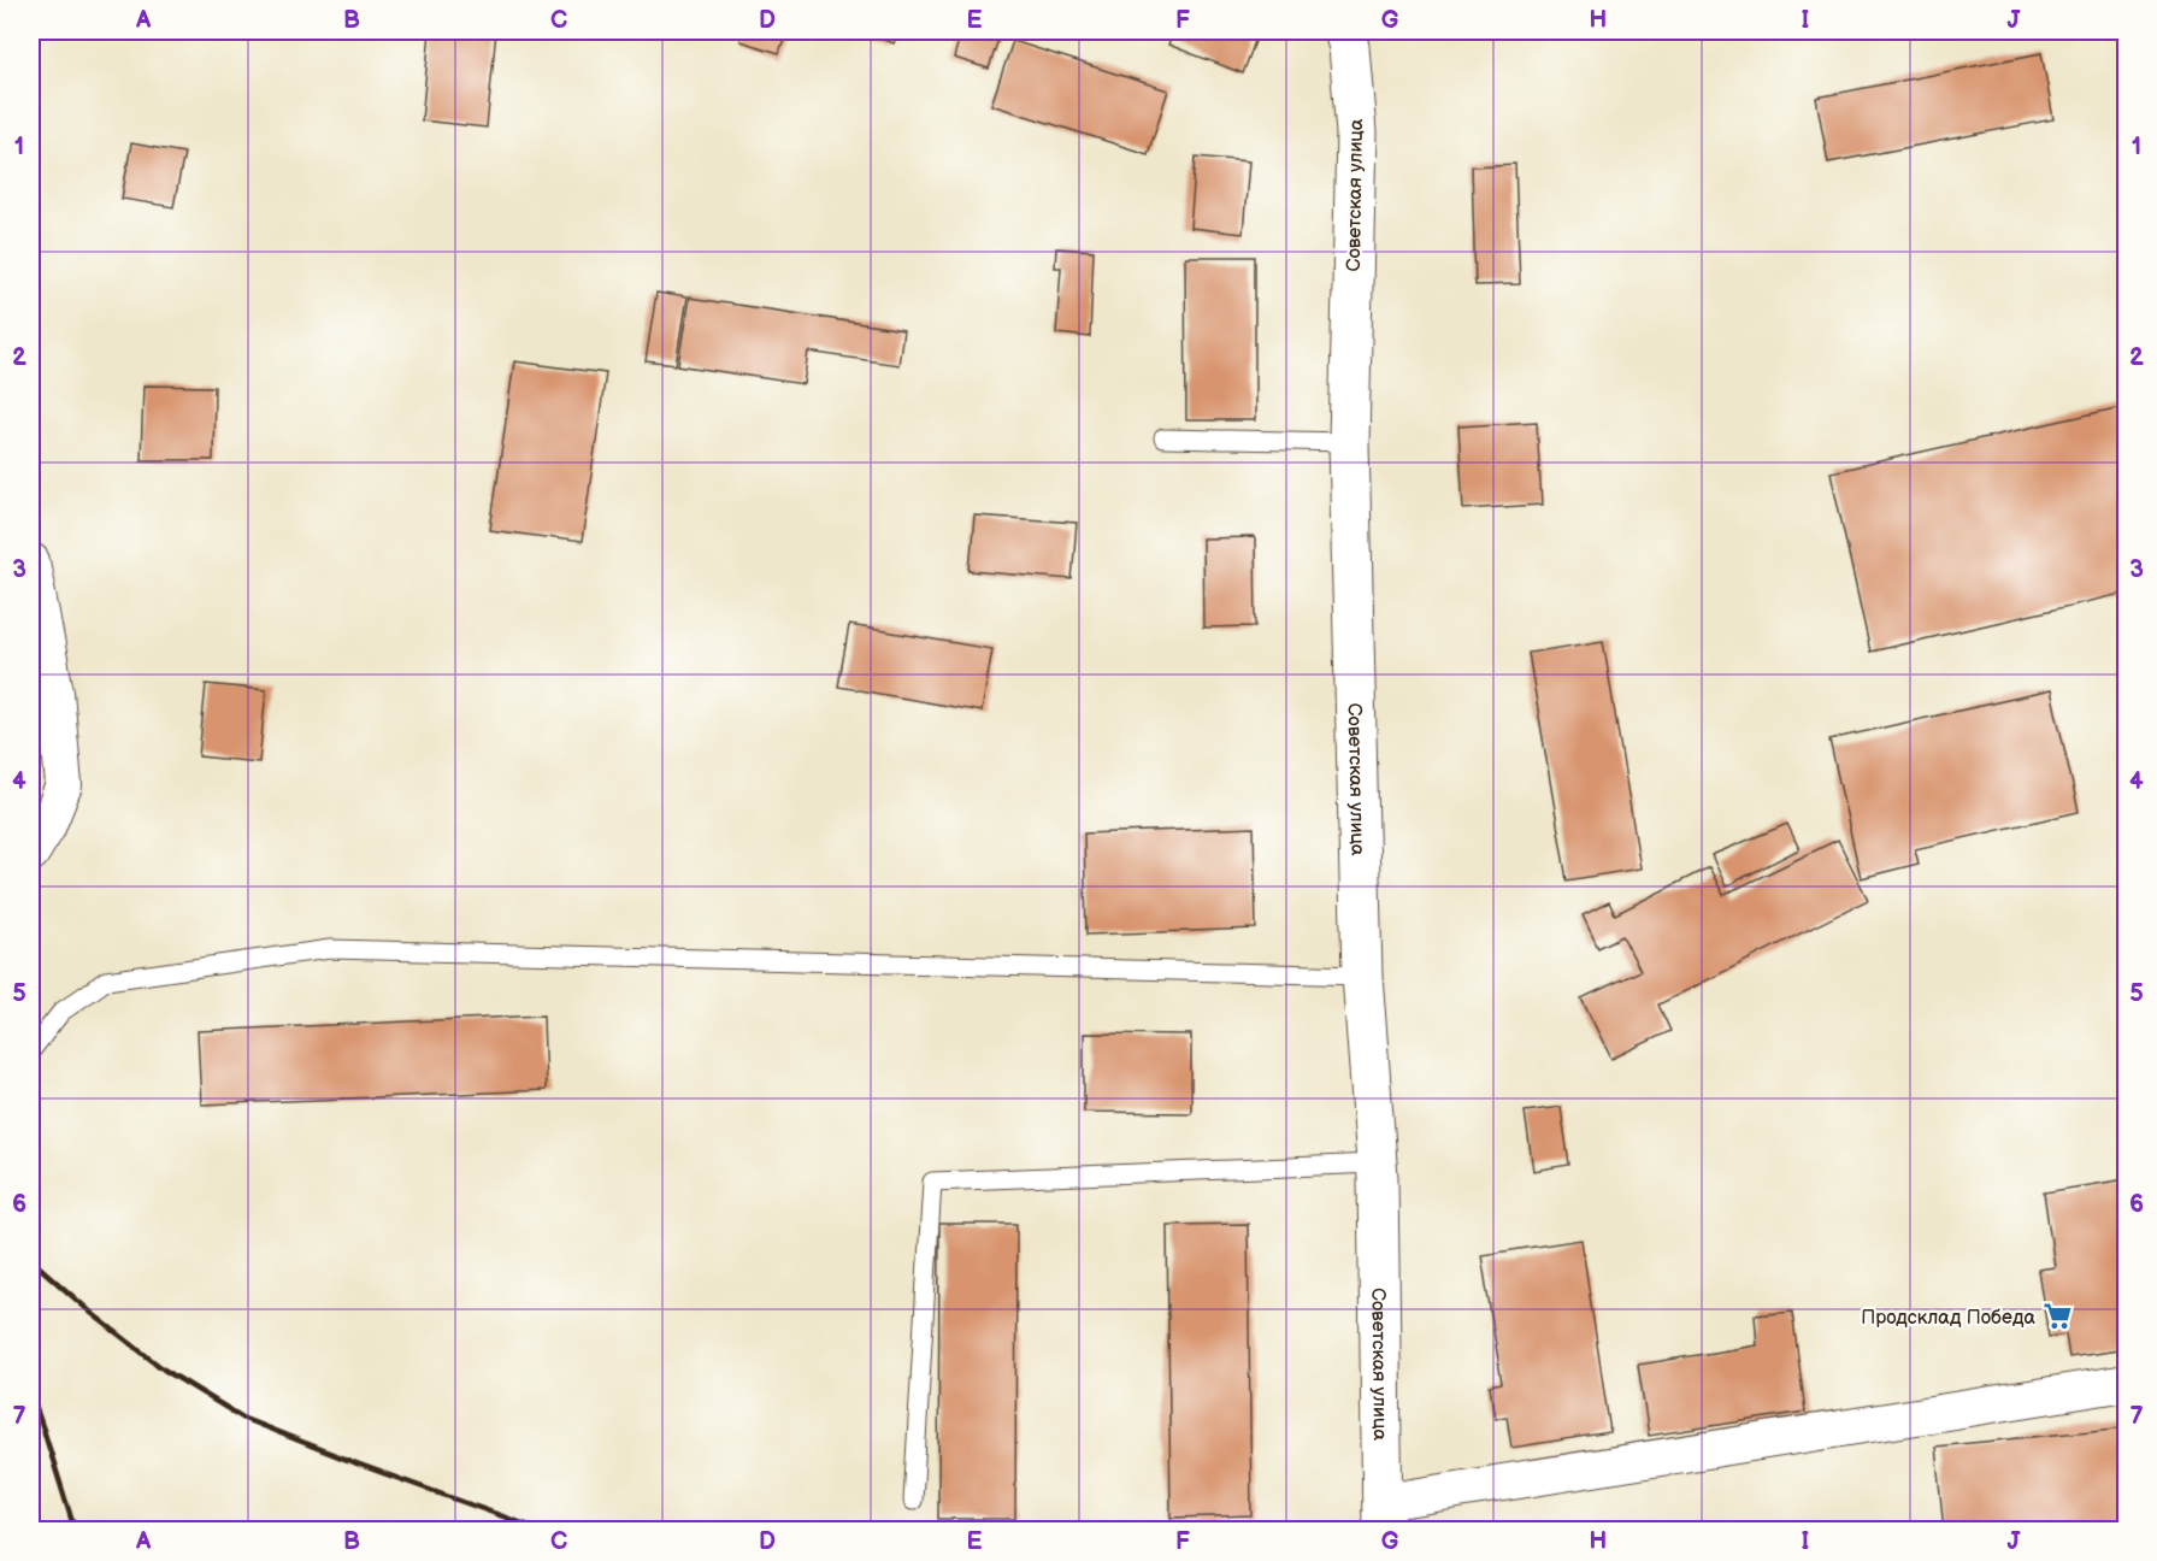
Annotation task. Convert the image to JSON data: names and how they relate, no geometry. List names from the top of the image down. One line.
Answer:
{"streets":{"street":["Советская улица"]},"places":{"supermarket":["Продсклад Победа"]},"grid":{"columns":["A","B","C","D","E","F","G","H","I","J"],"rows":["1","2","3","4","5","6","7"]}}
